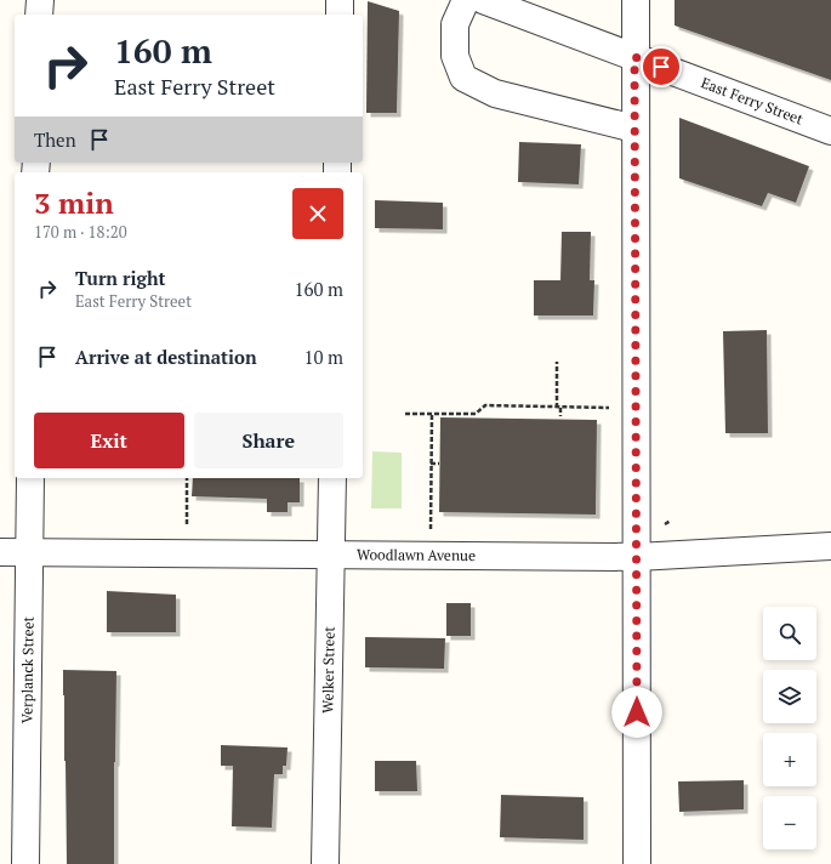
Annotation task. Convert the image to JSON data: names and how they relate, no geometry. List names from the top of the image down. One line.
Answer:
{"streets":{"street":["East Ferry Street","Woodlawn Avenue","Verplanck Street","Welker Street"]},"crossings":[["Woodlawn Avenue","Verplanck Street"],["Woodlawn Avenue","Welker Street"]],"page":{"turn":["160 m","East Ferry Street"],"then":"Then","heading":["3 min","170 m · 18:20"],"list":[{"name":"Turn right","note":"East Ferry Street","value":"160 m"},{"name":"Arrive at destination","value":"10 m"}],"buttons":["Exit","Share"],"map_buttons":["+","−"]}}
